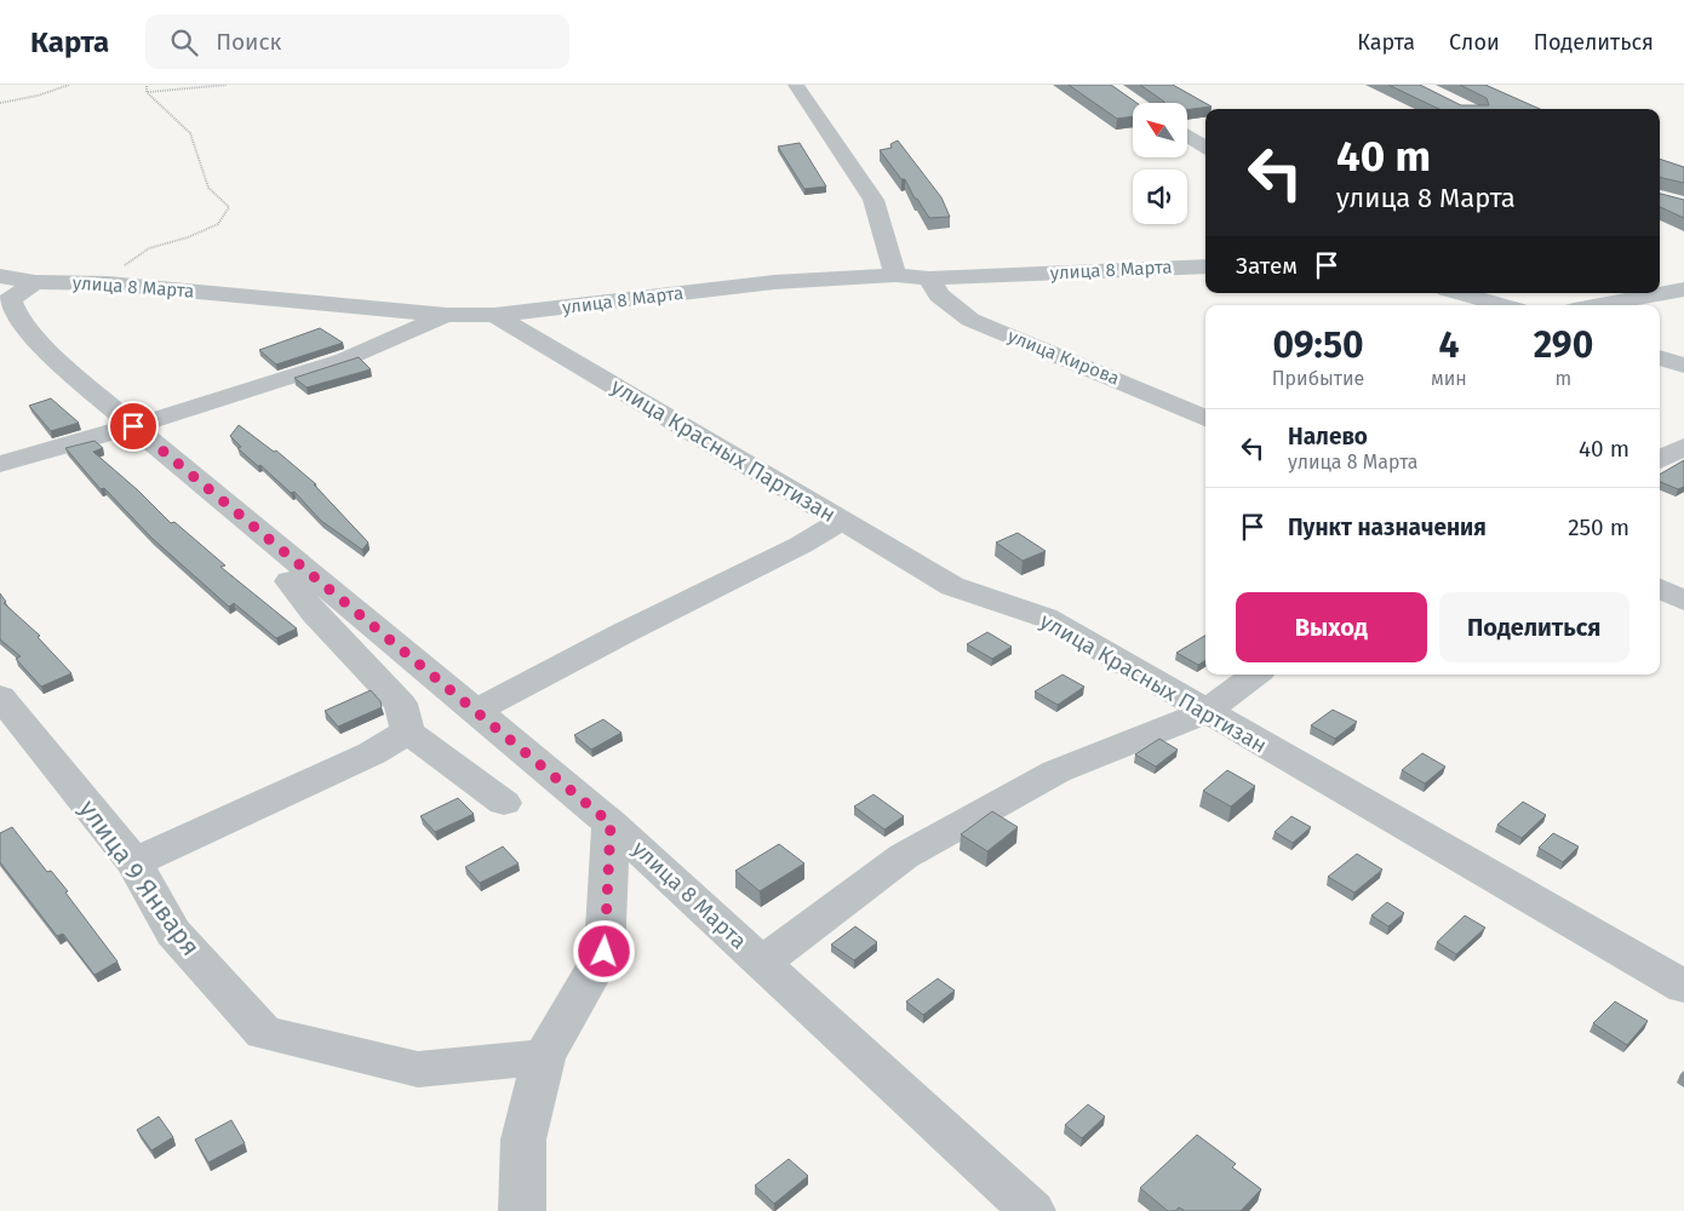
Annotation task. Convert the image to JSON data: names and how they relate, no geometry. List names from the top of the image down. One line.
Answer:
{"streets":{"street":["улица 8 Марта","улица Кирова","улица Красных Партизан","улица 9 Января"]},"crossings":[["улица 8 Марта","улица Кирова"],["улица 8 Марта","улица Красных Партизан"]],"north":"top left","page":{"header":"Карта","search":"Поиск","nav":["Карта","Слои","Поделиться"],"turn":["40 m","улица 8 Марта"],"then":"Затем","eta":["09:50","Прибытие","4","мин","290","m"],"list":[{"name":"Налево","note":"улица 8 Марта","value":"40 m"},{"name":"Пункт назначения","value":"250 m"}],"buttons":["Выход","Поделиться"]}}
